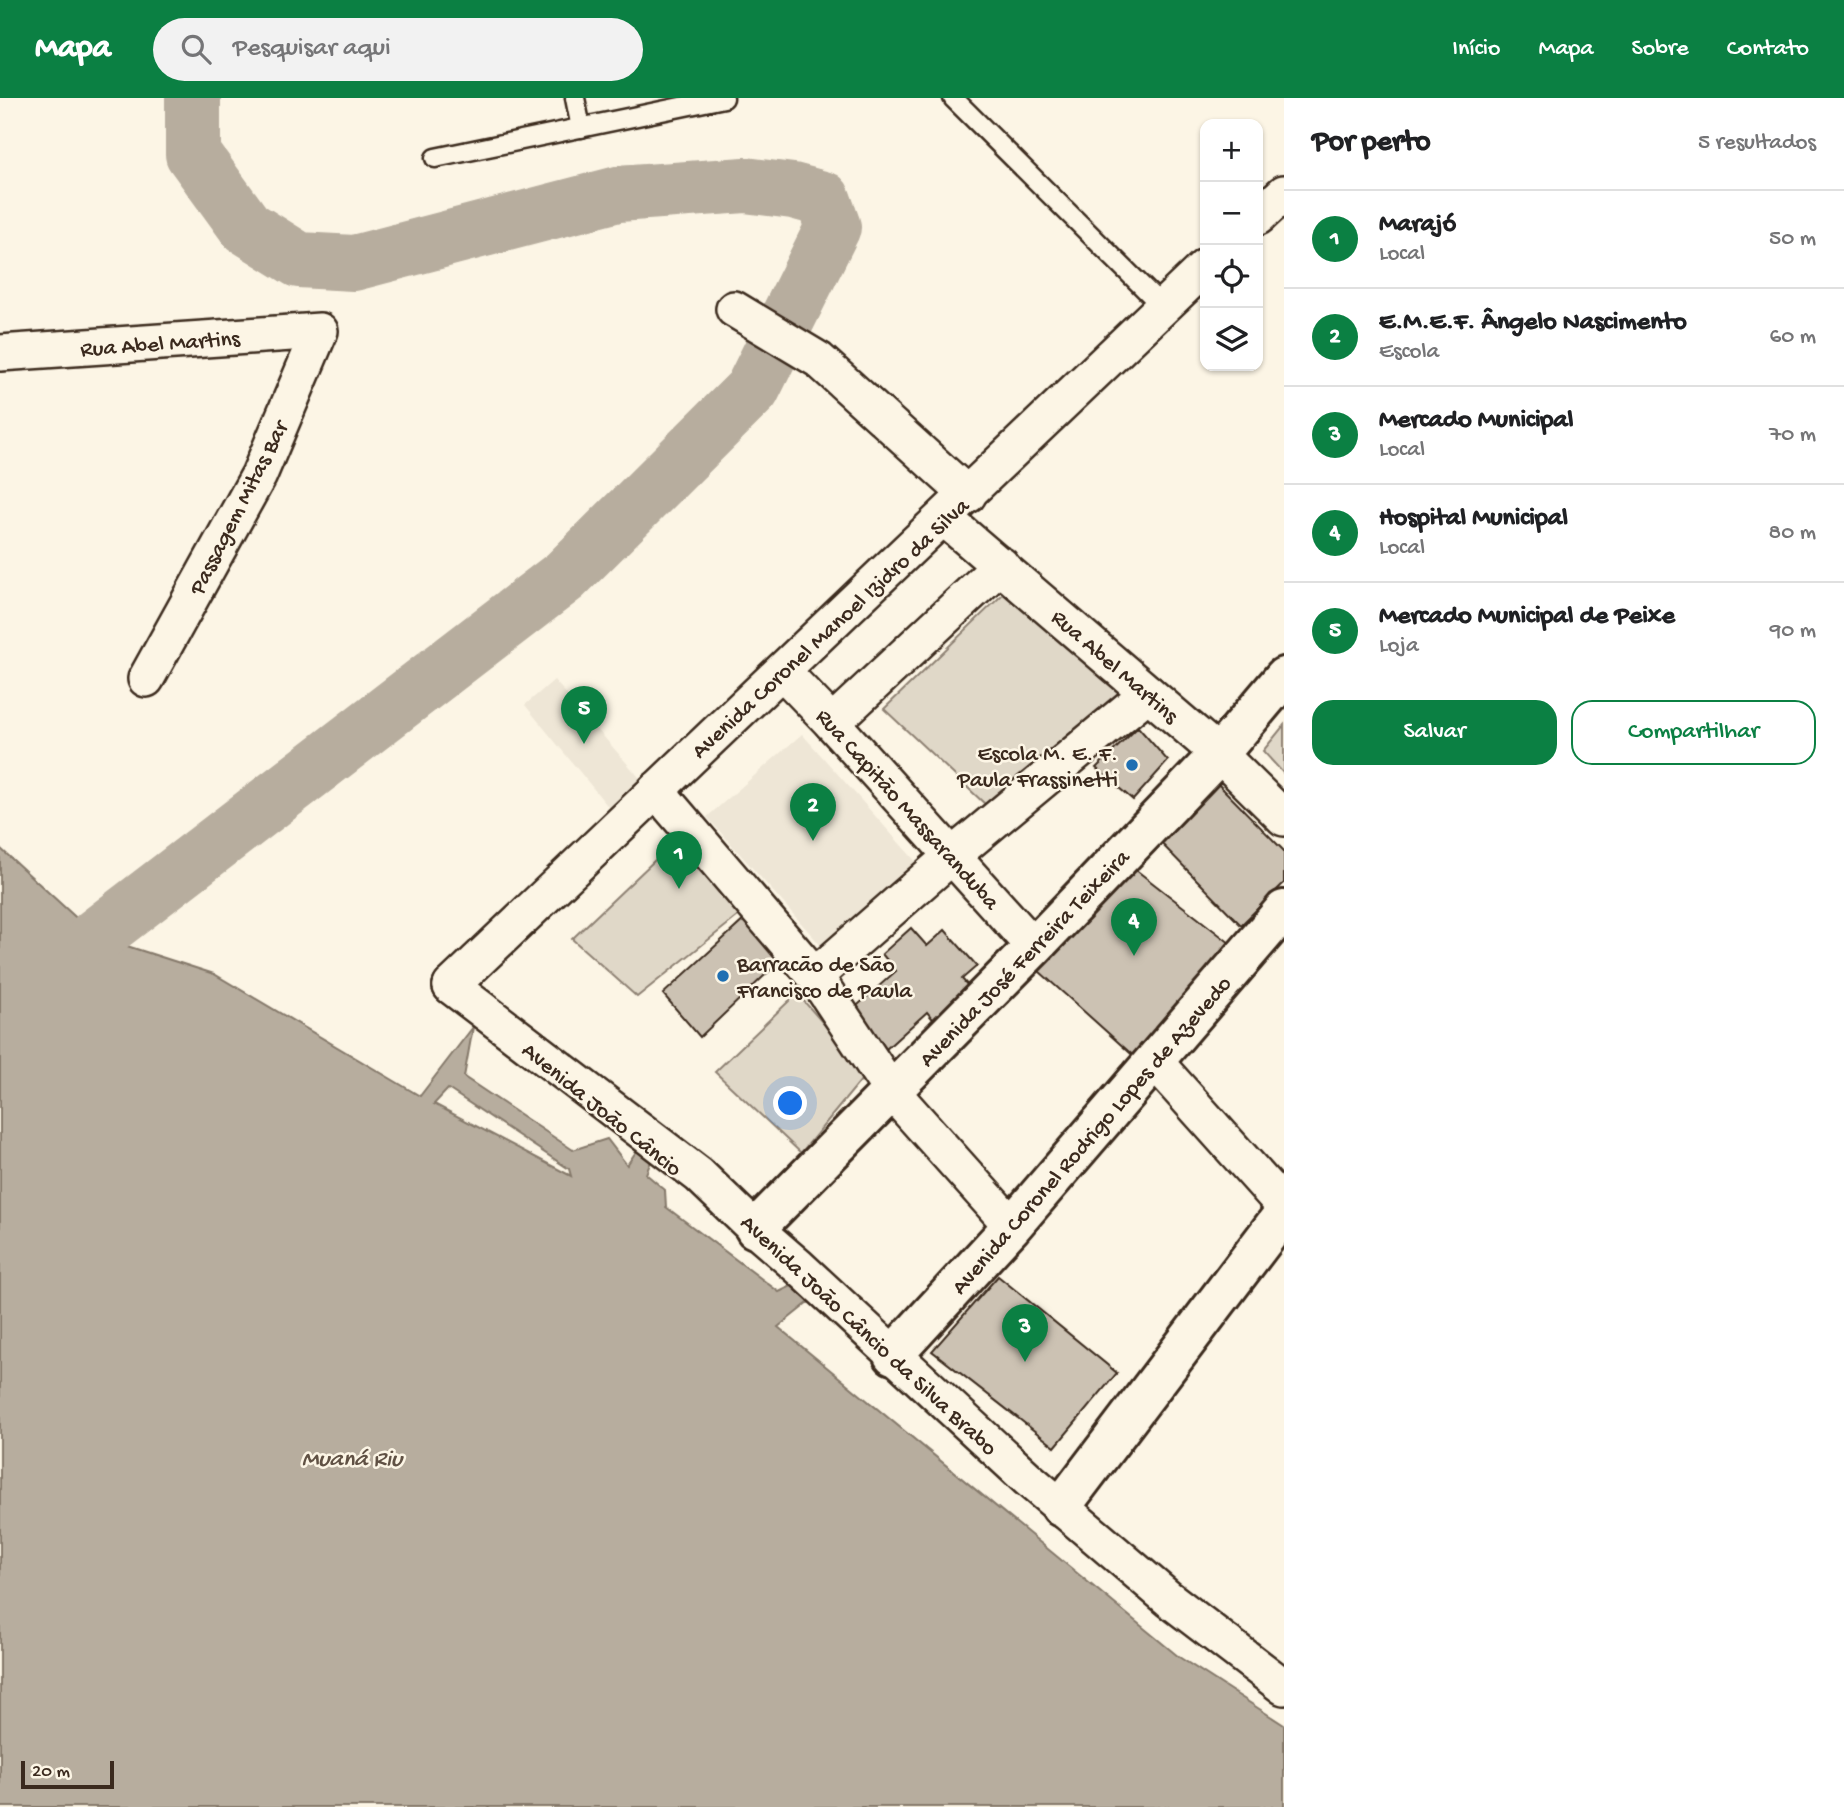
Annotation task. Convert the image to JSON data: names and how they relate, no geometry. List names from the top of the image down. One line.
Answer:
{"streets":{"street":["Rua Abel Martins","Passagem Mitas Bar","Avenida Coronel Manoel Izidro da Silva","Rua Capitão Massaranduba","Avenida José Ferreira Teixeira","Avenida João Câncio","Avenida Coronel Rodrigo Lopes de Azevedo","Avenida João Câncio da Silva Brabo"]},"crossings":[["Rua Abel Martins","Passagem Mitas Bar"],["Rua Abel Martins","Avenida Coronel Manoel Izidro da Silva"],["Rua Abel Martins","Avenida José Ferreira Teixeira"],["Avenida Coronel Manoel Izidro da Silva","Rua Capitão Massaranduba"],["Avenida Coronel Manoel Izidro da Silva","Avenida João Câncio"],["Rua Capitão Massaranduba","Avenida José Ferreira Teixeira"],["Avenida José Ferreira Teixeira","Avenida João Câncio"],["Avenida José Ferreira Teixeira","Avenida João Câncio da Silva Brabo"],["Avenida João Câncio","Avenida João Câncio da Silva Brabo"],["Avenida Coronel Rodrigo Lopes de Azevedo","Avenida João Câncio da Silva Brabo"]],"water":["Muaná Riu"],"places":["Escola M. E. F. Paula Frassinetti","Barracão de São Francisco de Paula"],"scale_bar":"20 m","page":{"header":"Mapa","search":"Pesquisar aqui","nav":["Início","Mapa","Sobre","Contato"],"heading":["Por perto","5 resultados"],"map_buttons":["+","−"],"list":[{"mark":"1","name":"Marajó","note":"Local","value":"50 m"},{"mark":"2","name":"E.M.E.F. Ângelo Nascimento","note":"Escola","value":"60 m"},{"mark":"3","name":"Mercado Municipal","note":"Local","value":"70 m"},{"mark":"4","name":"Hospital Municipal","note":"Local","value":"80 m"},{"mark":"5","name":"Mercado Municipal de Peixe","note":"Loja","value":"90 m"}],"buttons":["Salvar","Compartilhar"],"pins":["5","2","1","4","3"],"scale":"20 m"}}
